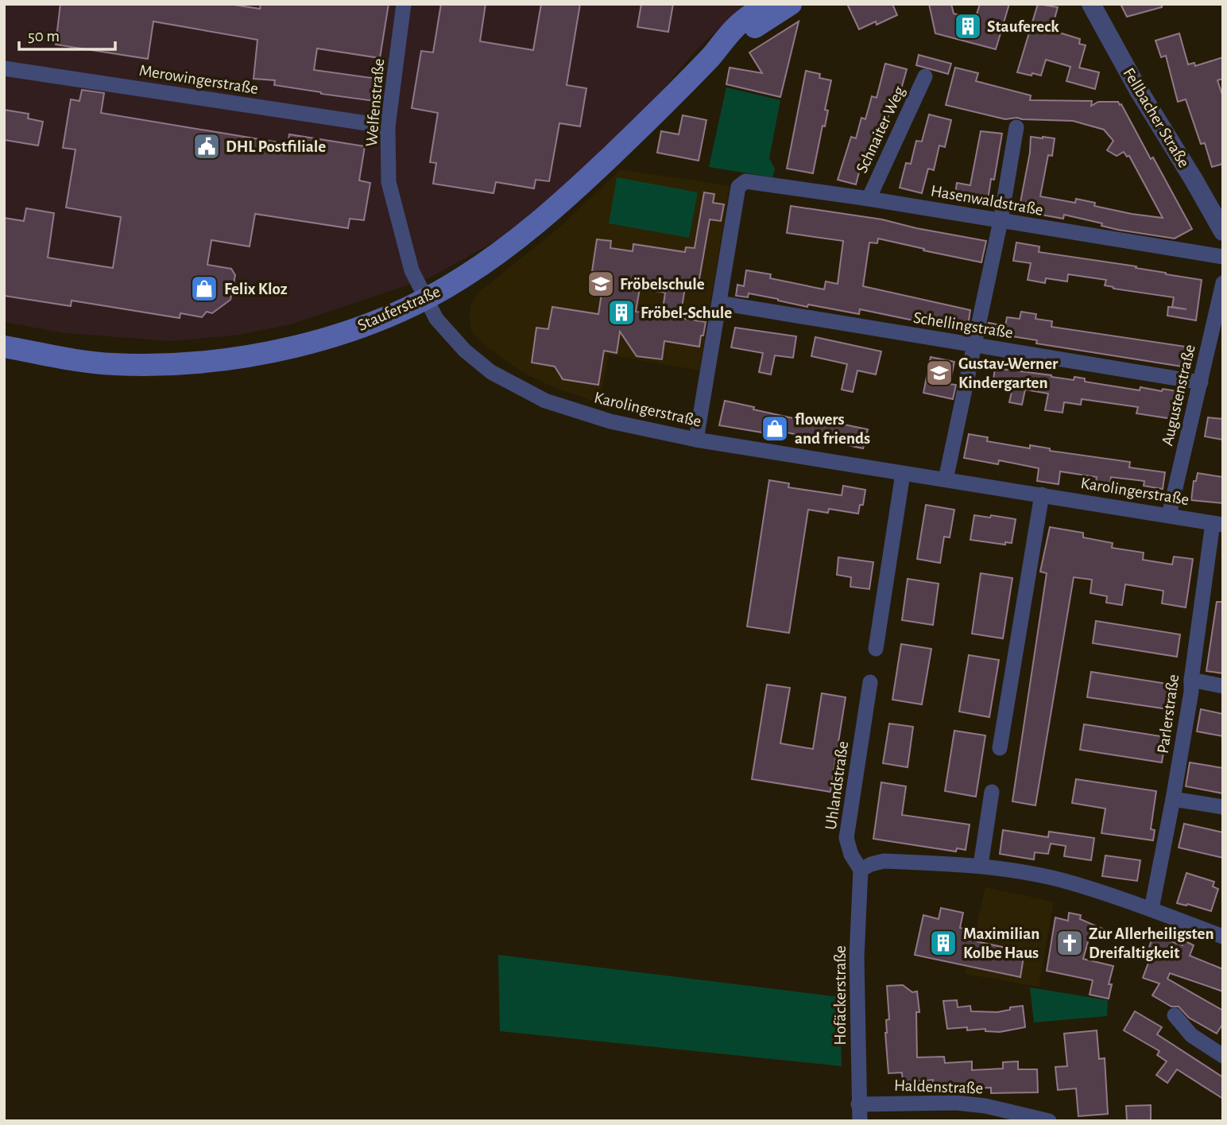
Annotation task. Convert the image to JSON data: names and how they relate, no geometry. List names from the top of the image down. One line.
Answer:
{"streets":{"main road":["Stauferstraße"],"street":["Merowingerstraße","Welfenstraße","Fellbacher Straße","Schnaiter Weg","Hasenwaldstraße","Schellingstraße","Augustenstraße","Karolingerstraße","Parlerstraße","Uhlandstraße","Hofäckerstraße","Haldenstraße"]},"crossings":[["Merowingerstraße","Welfenstraße"],["Welfenstraße","Stauferstraße"],["Welfenstraße","Karolingerstraße"],["Schnaiter Weg","Hasenwaldstraße"],["Hasenwaldstraße","Schellingstraße"],["Stauferstraße","Karolingerstraße"],["Schellingstraße","Augustenstraße"],["Augustenstraße","Karolingerstraße"],["Karolingerstraße","Parlerstraße"],["Uhlandstraße","Hofäckerstraße"],["Hofäckerstraße","Haldenstraße"]],"places":{"building":["Staufereck","Fröbel-Schule","Maximilian Kolbe Haus"],"public building":["DHL Postfiliale"],"school or university":["Fröbelschule","Gustav-Werner Kindergarten"],"shop":["Felix Kloz","flowers and friends"],"church":["Zur Allerheiligsten Dreifaltigkeit"]},"scale_bar":"50 m"}
